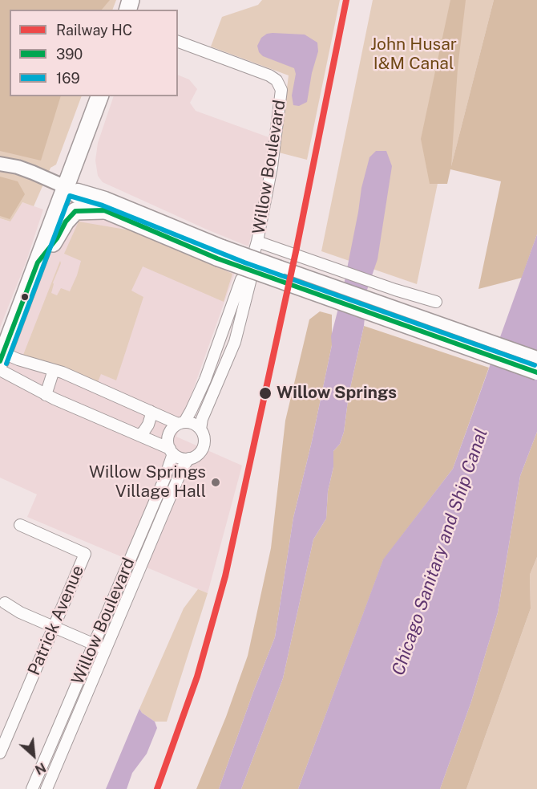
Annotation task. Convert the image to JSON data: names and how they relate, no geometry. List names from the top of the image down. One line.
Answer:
{"streets":{"street":["Willow Boulevard","Patrick Avenue"]},"water":["Chicago Sanitary and Ship Canal"],"parks":["John Husar I&M Canal"],"places":["Willow Springs","Willow Springs Village Hall"],"lines":["rail line HC","transit line 169","transit line 390"],"legend":["Railway HC","390","169"],"north":"bottom right"}
